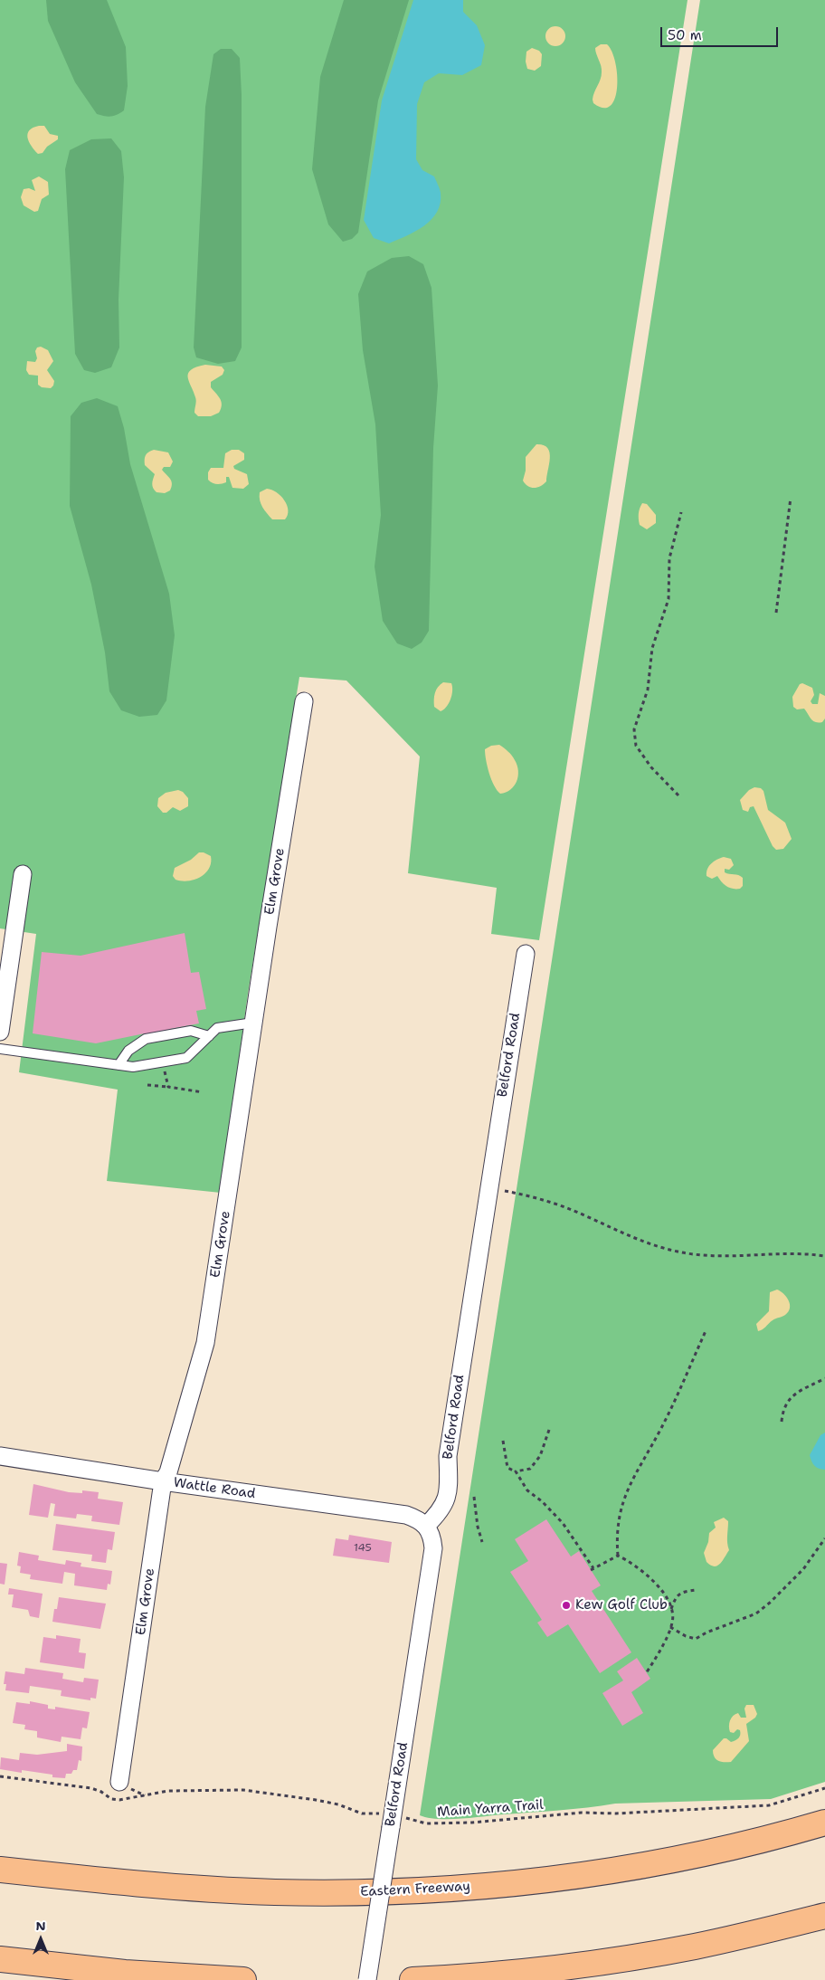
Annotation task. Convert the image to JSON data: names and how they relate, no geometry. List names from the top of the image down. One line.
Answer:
{"streets":{"highway":["Eastern Freeway"],"street":["Elm Grove","Belford Road","Wattle Road"],"path":["Main Yarra Trail"]},"crossings":[["Elm Grove","Wattle Road"],["Belford Road","Wattle Road"],["Belford Road","Main Yarra Trail"]],"places":["Kew Golf Club"],"house_numbers":["145"],"scale_bar":"50 m","north":"top"}
